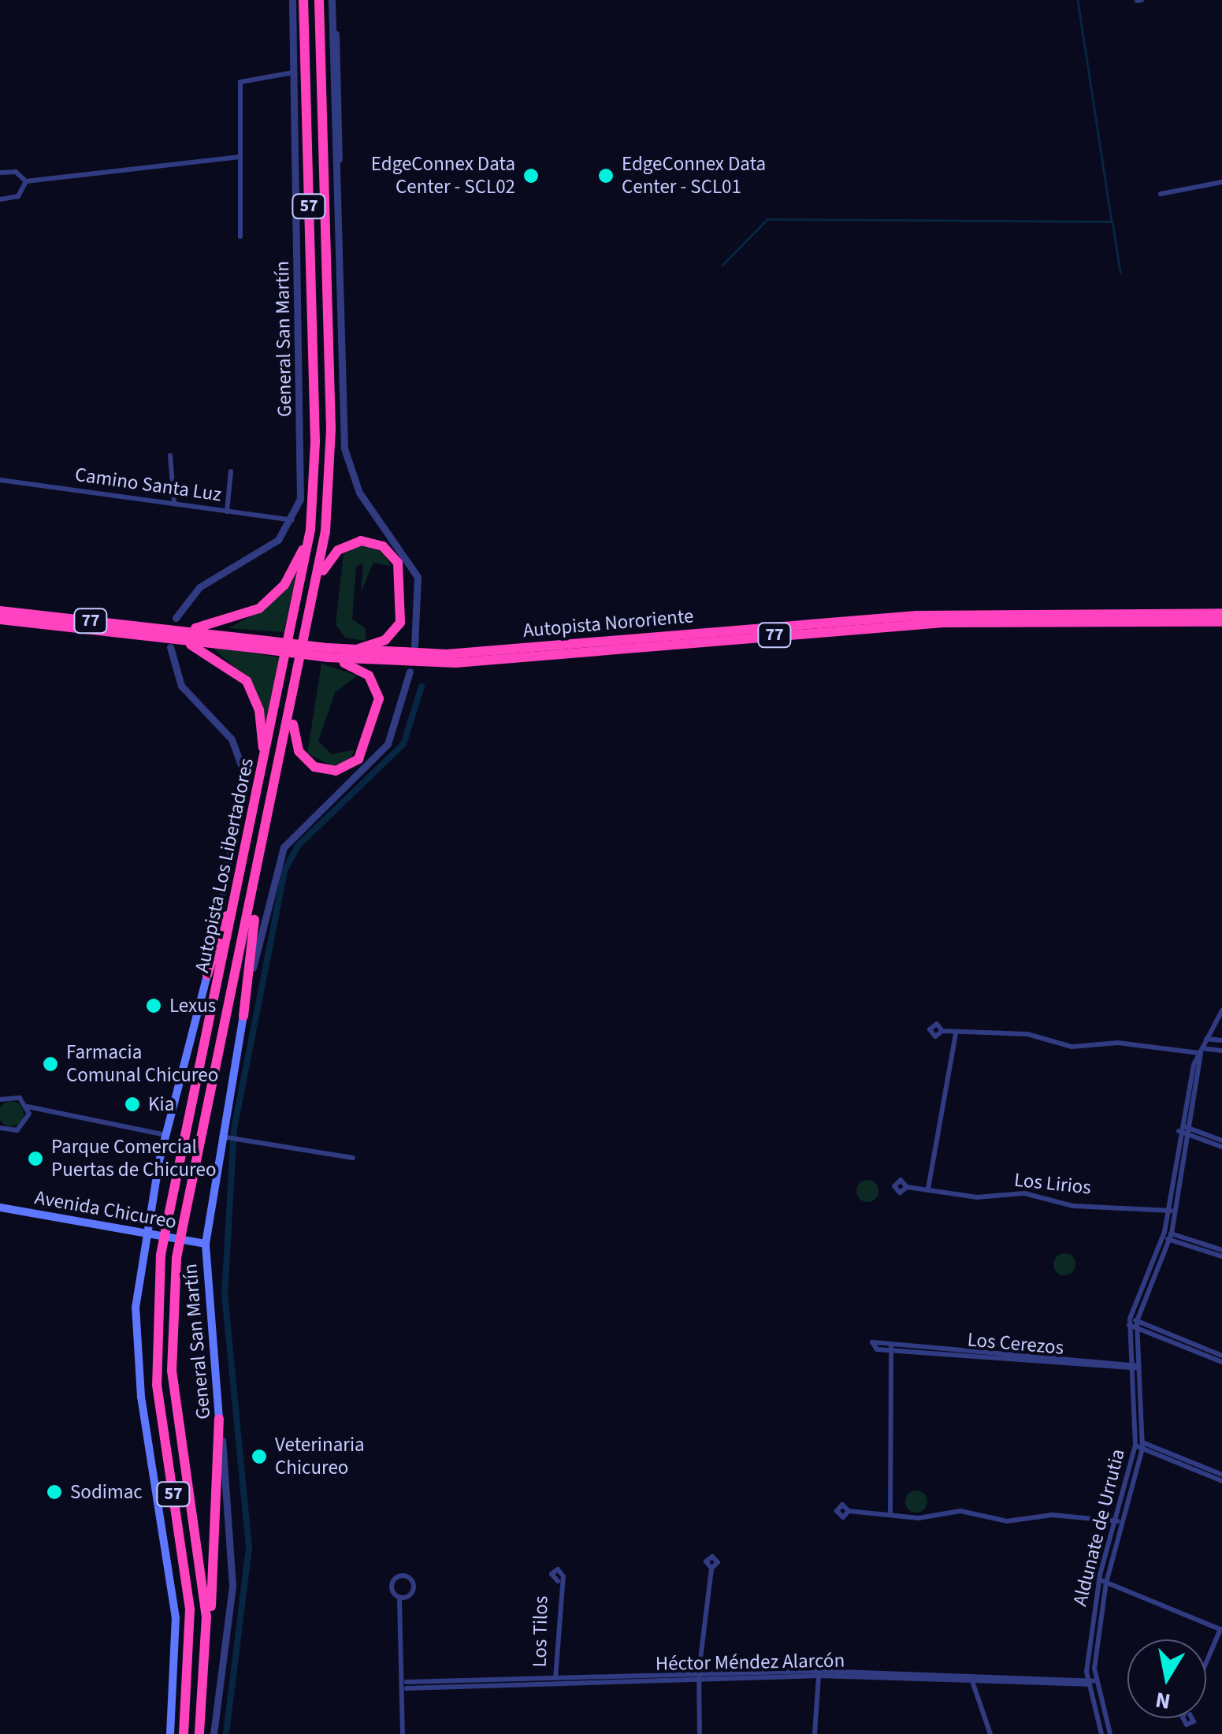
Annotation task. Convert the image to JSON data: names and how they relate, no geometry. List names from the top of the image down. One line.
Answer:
{"streets":{"highway":["57","77","Autopista Nororiente","Autopista Los Libertadores"],"main road":["General San Martín","Avenida Chicureo"],"street":["Camino Santa Luz","Los Lirios","Los Cerezos","Aldunate de Urrutia","Los Tilos","Héctor Méndez Alarcón"]},"crossings":[["General San Martín","Camino Santa Luz"],["General San Martín","Avenida Chicureo"],["Los Lirios","Aldunate de Urrutia"],["Los Cerezos","Aldunate de Urrutia"],["Aldunate de Urrutia","Héctor Méndez Alarcón"],["Los Tilos","Héctor Méndez Alarcón"]],"places":["EdgeConnex Data Center - SCL02","EdgeConnex Data Center - SCL01","Lexus","Farmacia Comunal Chicureo","Kia","Parque Comercial Puertas de Chicureo","Veterinaria Chicureo","Sodimac"],"north":"bottom"}
